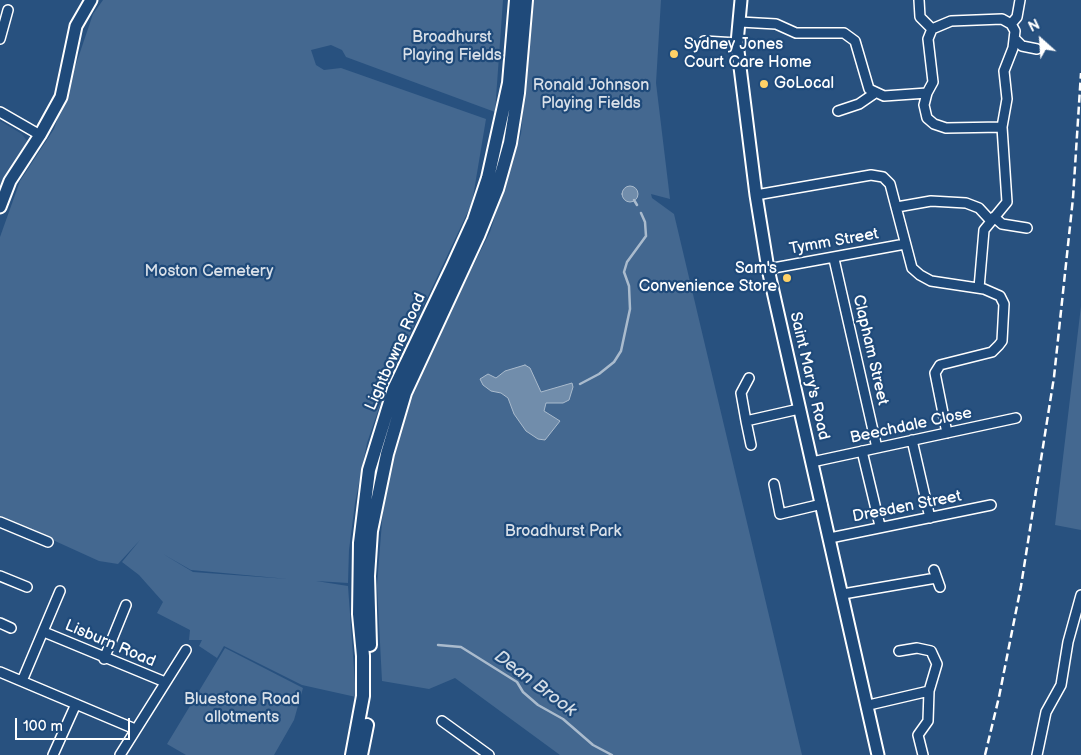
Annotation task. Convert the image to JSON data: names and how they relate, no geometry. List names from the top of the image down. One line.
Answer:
{"streets":{"main road":["Lightbowne Road"],"street":["Tymm Street","Clapham Street","Saint Mary's Road","Beechdale Close","Dresden Street","Lisburn Road"]},"crossings":[["Tymm Street","Clapham Street"],["Tymm Street","Saint Mary's Road"],["Clapham Street","Beechdale Close"],["Saint Mary's Road","Beechdale Close"],["Saint Mary's Road","Dresden Street"]],"water":["Dean Brook"],"parks":["Broadhurst Playing Fields","Ronald Johnson Playing Fields","Moston Cemetery","Broadhurst Park","Bluestone Road allotments"],"places":["Sydney Jones Court Care Home","GoLocal","Sam's Convenience Store"],"scale_bar":"100 m","north":"top left"}
